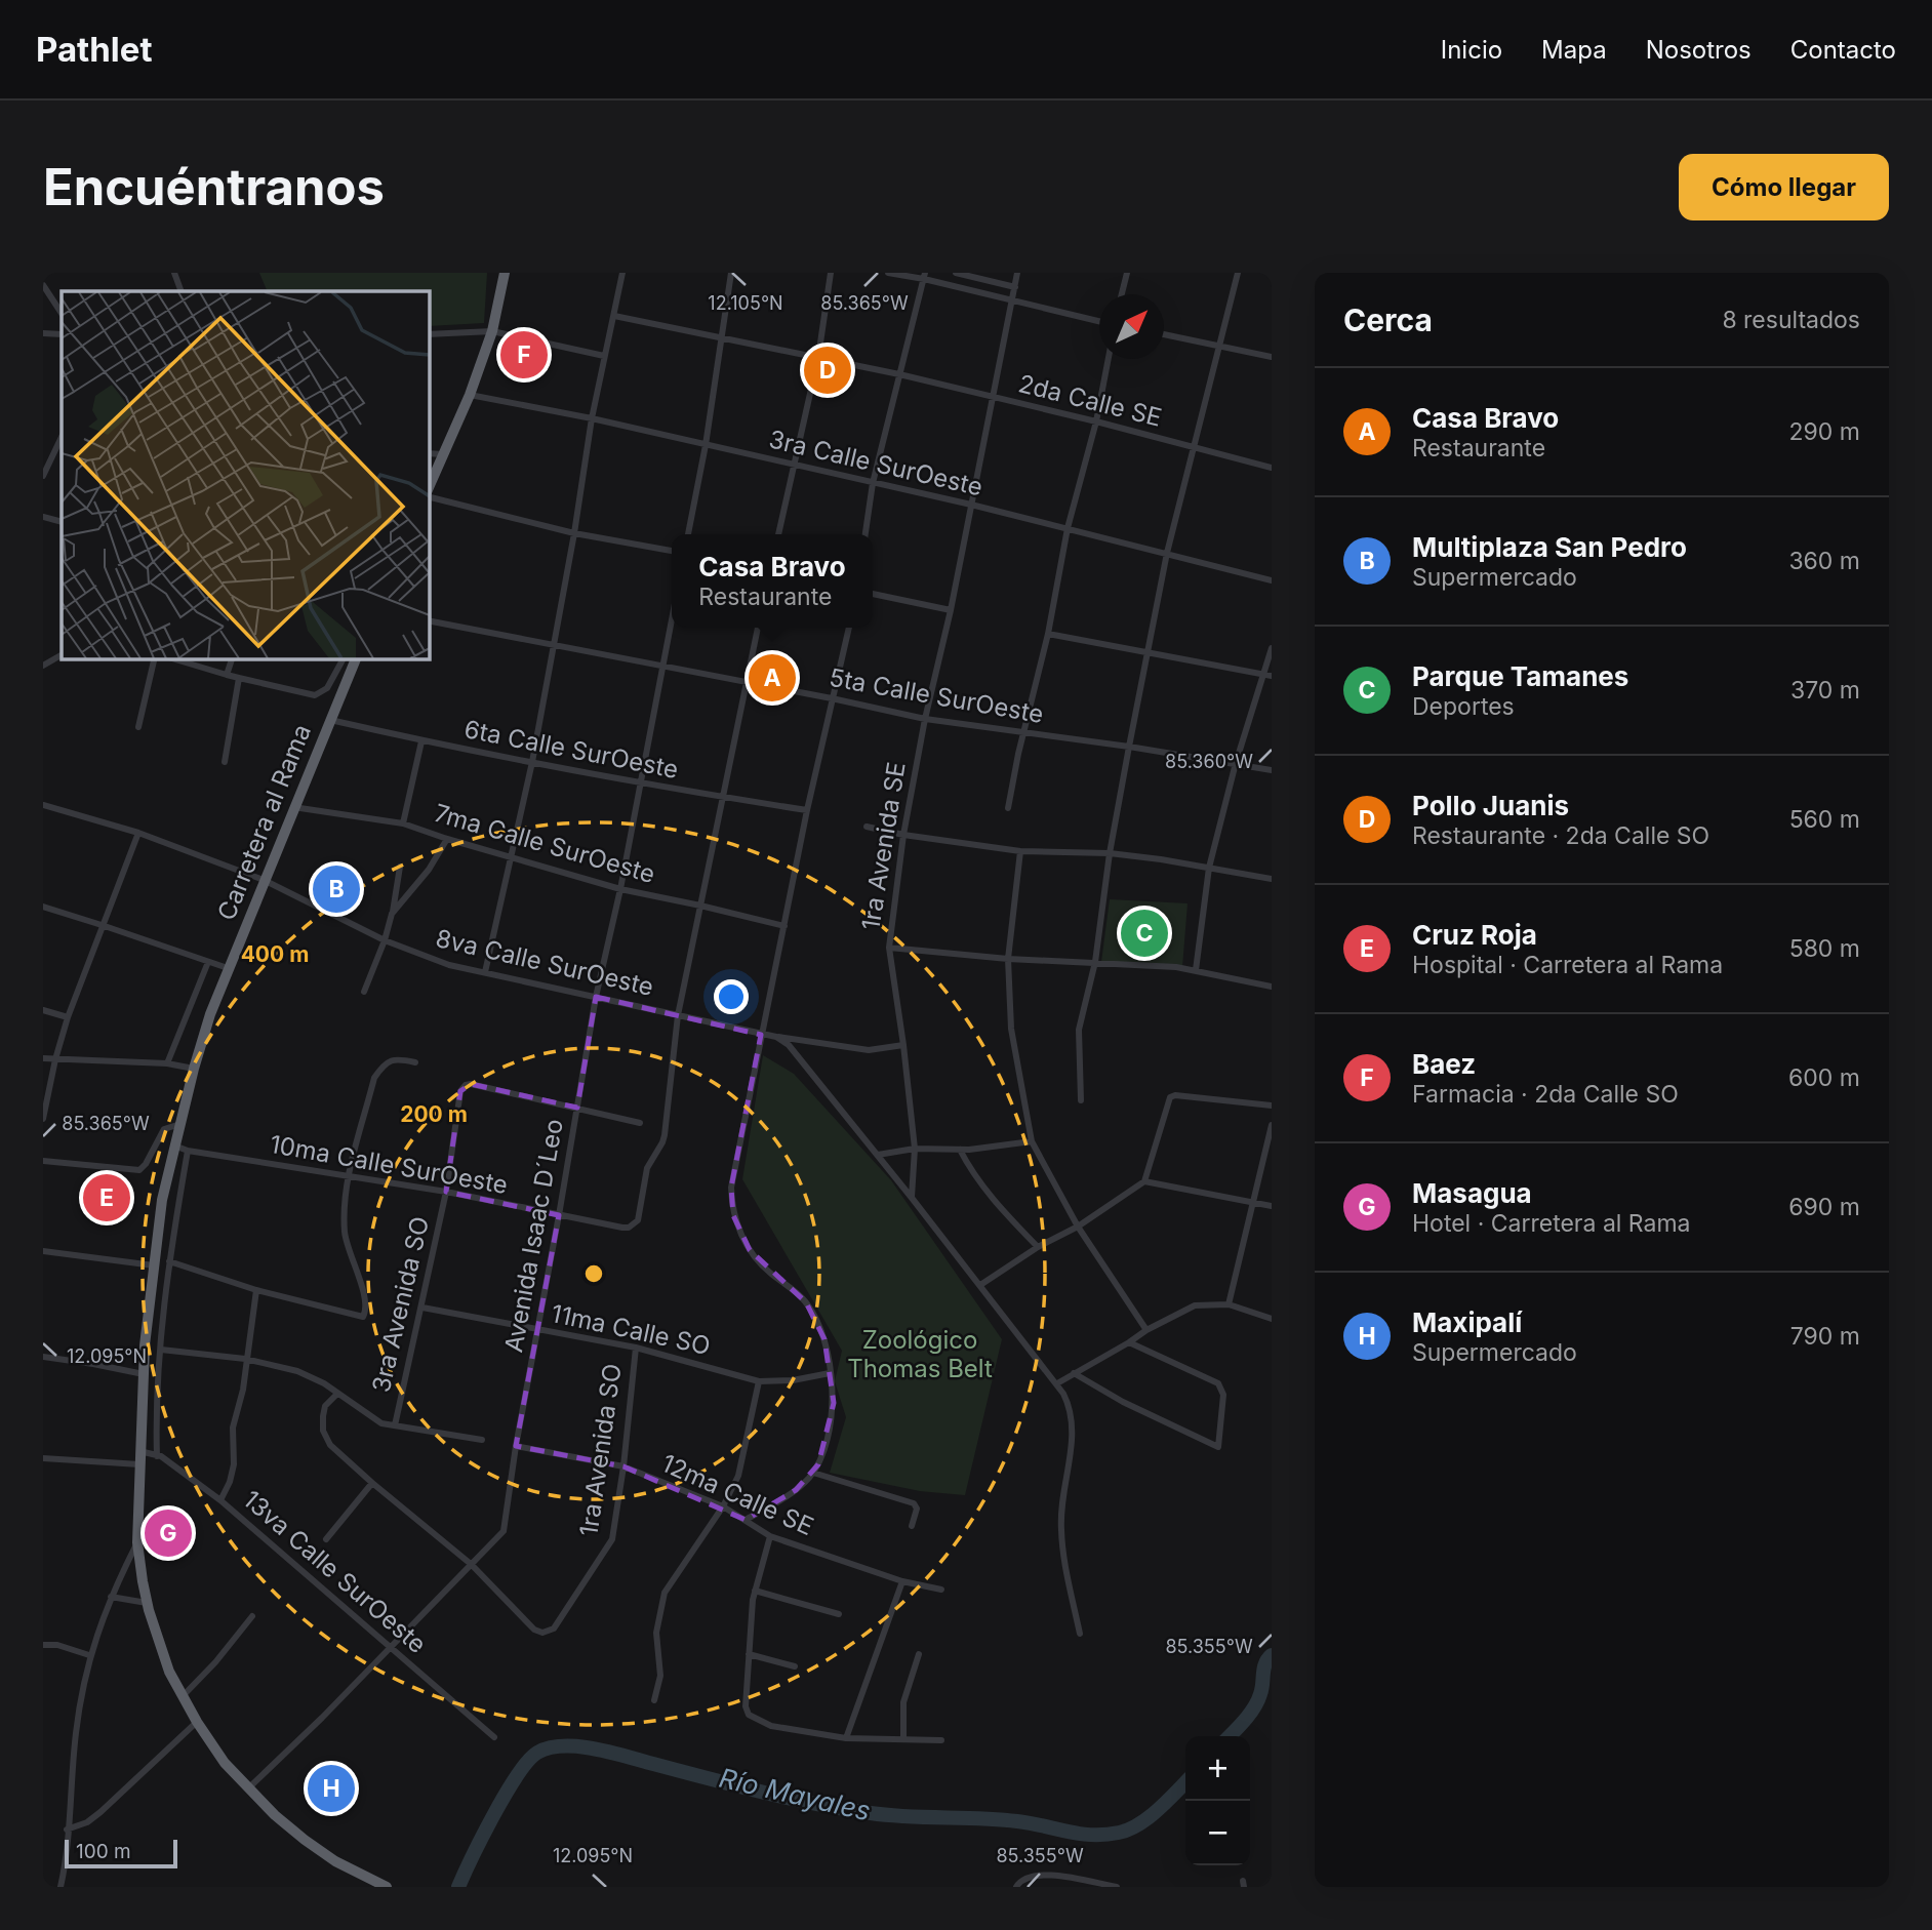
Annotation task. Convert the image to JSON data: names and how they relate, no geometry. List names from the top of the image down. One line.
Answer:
{"streets":{"highway":["Carretera al Rama"],"street":["2da Calle SE","3ra Calle SurOeste","5ta Calle SurOeste","6ta Calle SurOeste","7ma Calle SurOeste","1ra Avenida SE","8va Calle SurOeste","10ma Calle SurOeste","Avenida Isaac D´Leo","3ra Avenida SO","11ma Calle SO","1ra Avenida SO","12ma Calle SE","13va Calle SurOeste"]},"crossings":[["2da Calle SE","1ra Avenida SE"],["3ra Calle SurOeste","1ra Avenida SE"],["5ta Calle SurOeste","1ra Avenida SE"],["5ta Calle SurOeste","Avenida Isaac D´Leo"],["6ta Calle SurOeste","Carretera al Rama"],["6ta Calle SurOeste","Avenida Isaac D´Leo"],["Carretera al Rama","7ma Calle SurOeste"],["Carretera al Rama","8va Calle SurOeste"],["Carretera al Rama","10ma Calle SurOeste"],["Carretera al Rama","Avenida Isaac D´Leo"],["Carretera al Rama","13va Calle SurOeste"],["7ma Calle SurOeste","Avenida Isaac D´Leo"],["1ra Avenida SE","8va Calle SurOeste"],["8va Calle SurOeste","10ma Calle SurOeste"],["8va Calle SurOeste","Avenida Isaac D´Leo"],["10ma Calle SurOeste","Avenida Isaac D´Leo"],["10ma Calle SurOeste","3ra Avenida SO"],["Avenida Isaac D´Leo","3ra Avenida SO"],["Avenida Isaac D´Leo","11ma Calle SO"],["Avenida Isaac D´Leo","1ra Avenida SO"],["Avenida Isaac D´Leo","12ma Calle SE"],["Avenida Isaac D´Leo","13va Calle SurOeste"],["3ra Avenida SO","11ma Calle SO"],["11ma Calle SO","1ra Avenida SO"],["1ra Avenida SO","12ma Calle SE"]],"water":["Río Mayales"],"parks":["Zoológico Thomas Belt"],"scale_bar":"100 m","north":"top right","page":{"header":"Pathlet","nav":["Inicio","Mapa","Nosotros","Contacto"],"buttons":"Cómo llegar","title":"Encuéntranos","heading":["Cerca","8 resultados"],"pins":["F","D","A","B","C","E","G","H"],"list":[{"mark":"A","name":"Casa Bravo","note":"Restaurante","value":"290 m"},{"mark":"B","name":"Multiplaza San Pedro","note":"Supermercado","value":"360 m"},{"mark":"C","name":"Parque Tamanes","note":"Deportes","value":"370 m"},{"mark":"D","name":"Pollo Juanis","note":"Restaurante · 2da Calle SO","value":"560 m"},{"mark":"E","name":"Cruz Roja","note":"Hospital · Carretera al Rama","value":"580 m"},{"mark":"F","name":"Baez","note":"Farmacia · 2da Calle SO","value":"600 m"},{"mark":"G","name":"Masagua","note":"Hotel · Carretera al Rama","value":"690 m"},{"mark":"H","name":"Maxipalí","note":"Supermercado","value":"790 m"}],"popup":["Casa Bravo","Restaurante"],"map_buttons":["+","−"],"scale":"100 m"},"coordinates":["12.105°N","85.365°W","85.360°W","12.095°N","85.355°W"],"rings":["400 m","200 m"]}
